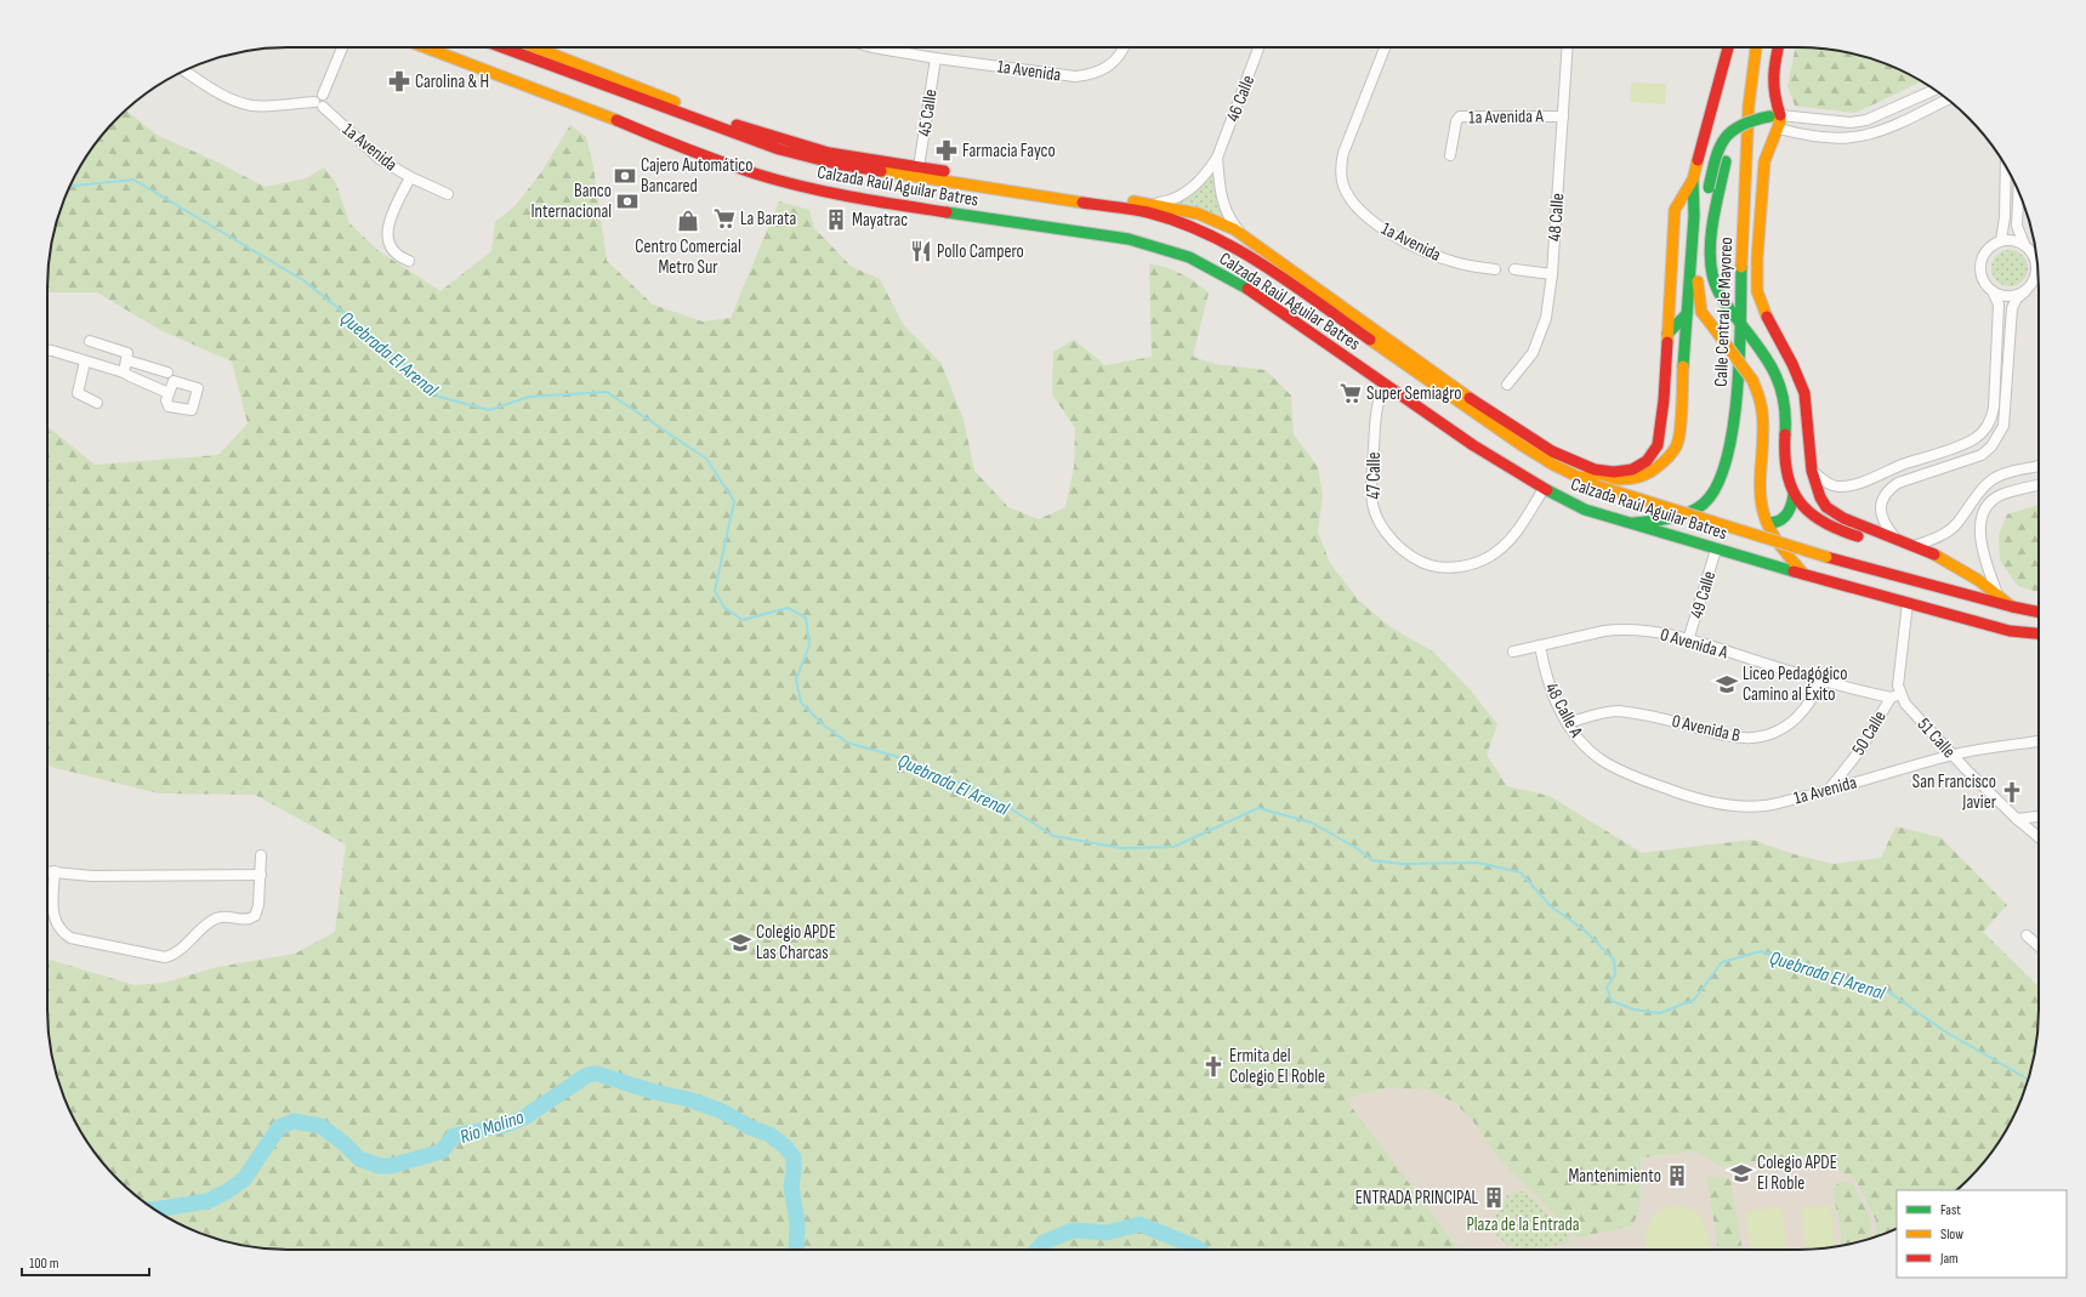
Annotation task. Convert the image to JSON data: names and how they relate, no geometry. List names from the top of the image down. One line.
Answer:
{"streets":{"main road":["Calzada Raúl Aguilar Batres","Calle Central de Mayoreo"],"street":["1a Avenida","46 Calle","45 Calle","1a Avenida A","48 Calle","47 Calle","49 Calle","0 Avenida A","48 Calle A","0 Avenida B","50 Calle","51 Calle"]},"crossings":[["1a Avenida","45 Calle"],["1a Avenida","48 Calle A"],["1a Avenida","50 Calle"],["1a Avenida","51 Calle"],["1a Avenida A","48 Calle"],["Calzada Raúl Aguilar Batres","Calle Central de Mayoreo"],["Calzada Raúl Aguilar Batres","47 Calle"],["Calzada Raúl Aguilar Batres","49 Calle"],["Calzada Raúl Aguilar Batres","50 Calle"],["49 Calle","0 Avenida A"],["0 Avenida A","48 Calle A"],["0 Avenida A","0 Avenida B"],["0 Avenida A","50 Calle"],["0 Avenida A","51 Calle"],["48 Calle A","0 Avenida B"],["50 Calle","51 Calle"]],"water":["Quebrada El Arenal","Río Molino"],"parks":["Plaza de la Entrada"],"places":{"pharmacy":["Carolina & H","Farmacia Fayco"],"bank":["Cajero Automático Bancared","Banco Internacional"],"supermarket":["La Barata","Super Semiagro"],"building":["Mayatrac","Mantenimiento","ENTRADA PRINCIPAL"],"shop":["Centro Comercial Metro Sur"],"restaurant":["Pollo Campero"],"school or university":["Liceo Pedagógico Camino al Éxito","Colegio APDE Las Charcas","Colegio APDE El Roble"],"church":["San Francisco Javier","Ermita del Colegio El Roble"]},"legend":["Fast","Slow","Jam"],"scale_bar":"100 m"}
